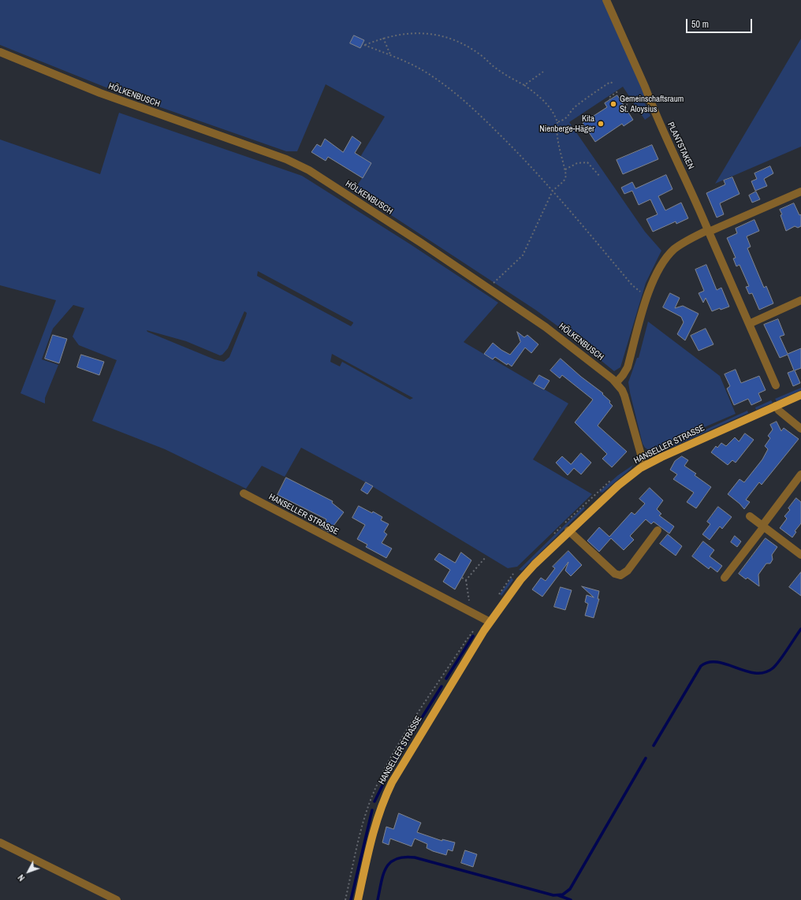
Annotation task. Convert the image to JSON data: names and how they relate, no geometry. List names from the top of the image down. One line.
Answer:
{"streets":{"main road":["HANSELLER STRASSE"],"street":["HÖLKENBUSCH","PLANTSTAKEN"]},"crossings":[["HÖLKENBUSCH","HANSELLER STRASSE"]],"places":["Gemeinschaftsraum St. Aloysius","Kita Nienberge-Häger"],"scale_bar":"50 m","north":"bottom left"}
